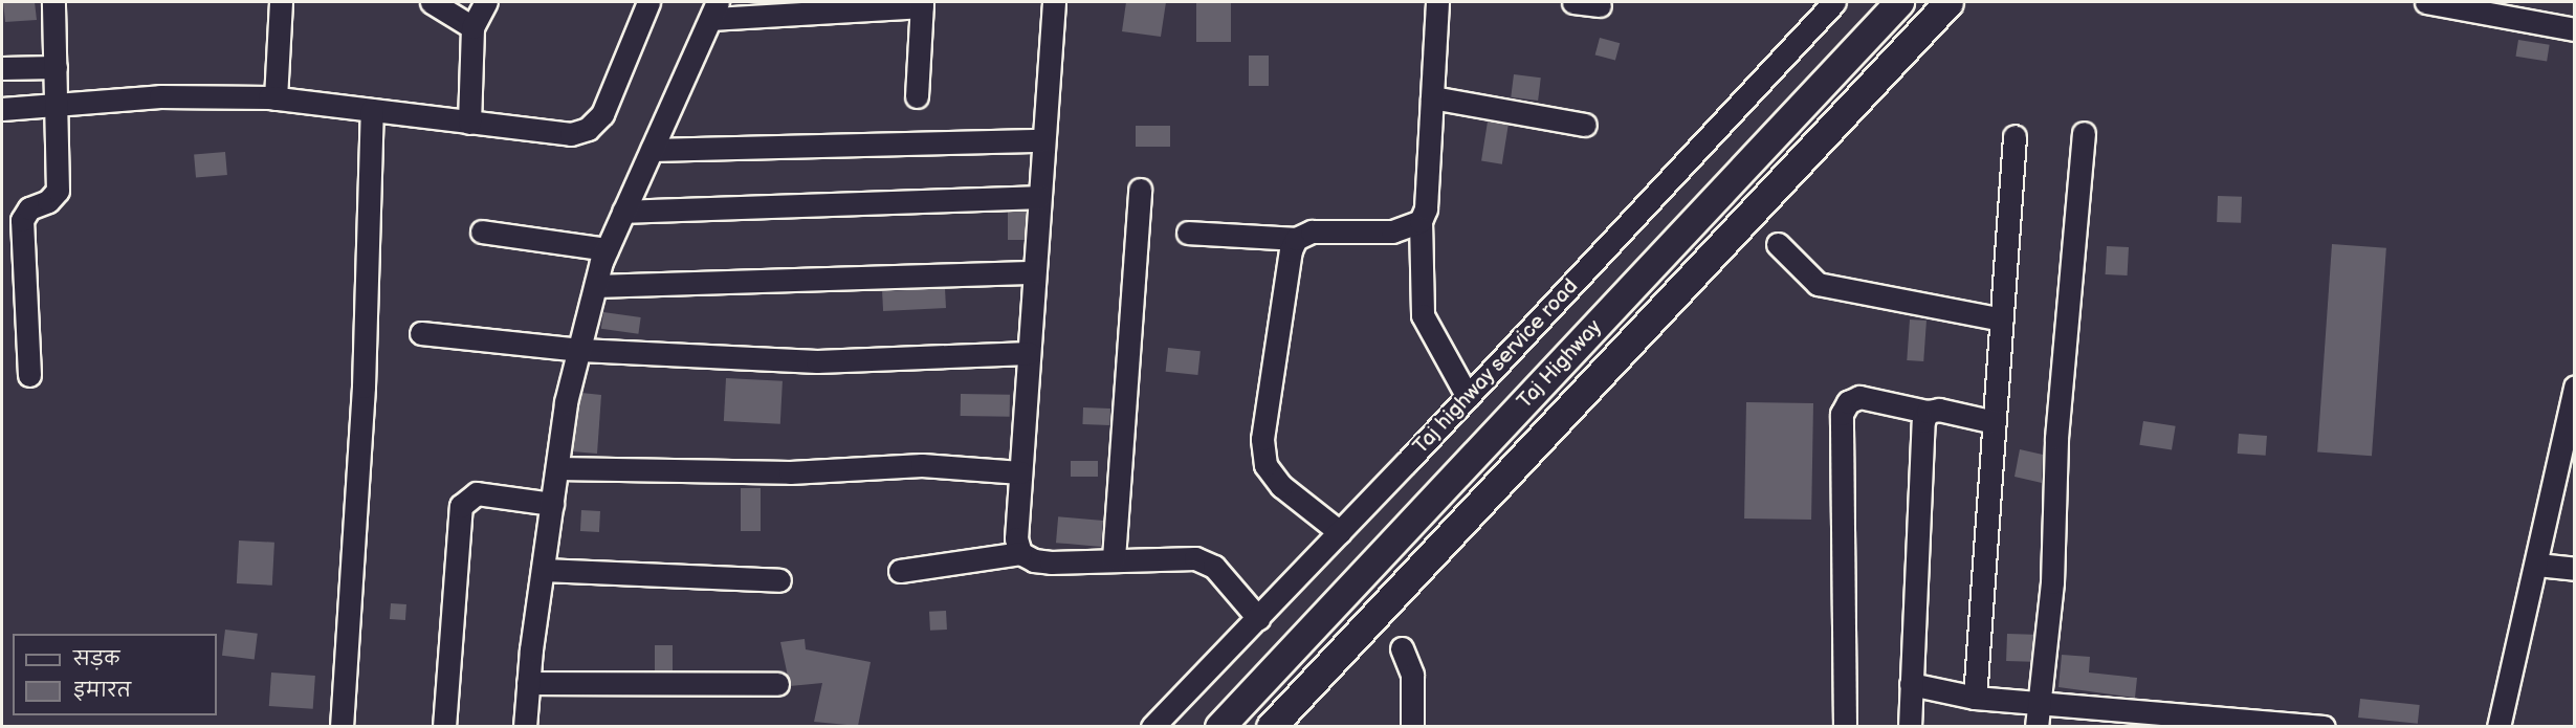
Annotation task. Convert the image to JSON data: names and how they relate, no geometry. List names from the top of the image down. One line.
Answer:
{"streets":{"main road":["Taj Highway"],"street":["Taj highway service road"]},"legend":["सड़क","इमारत"]}
